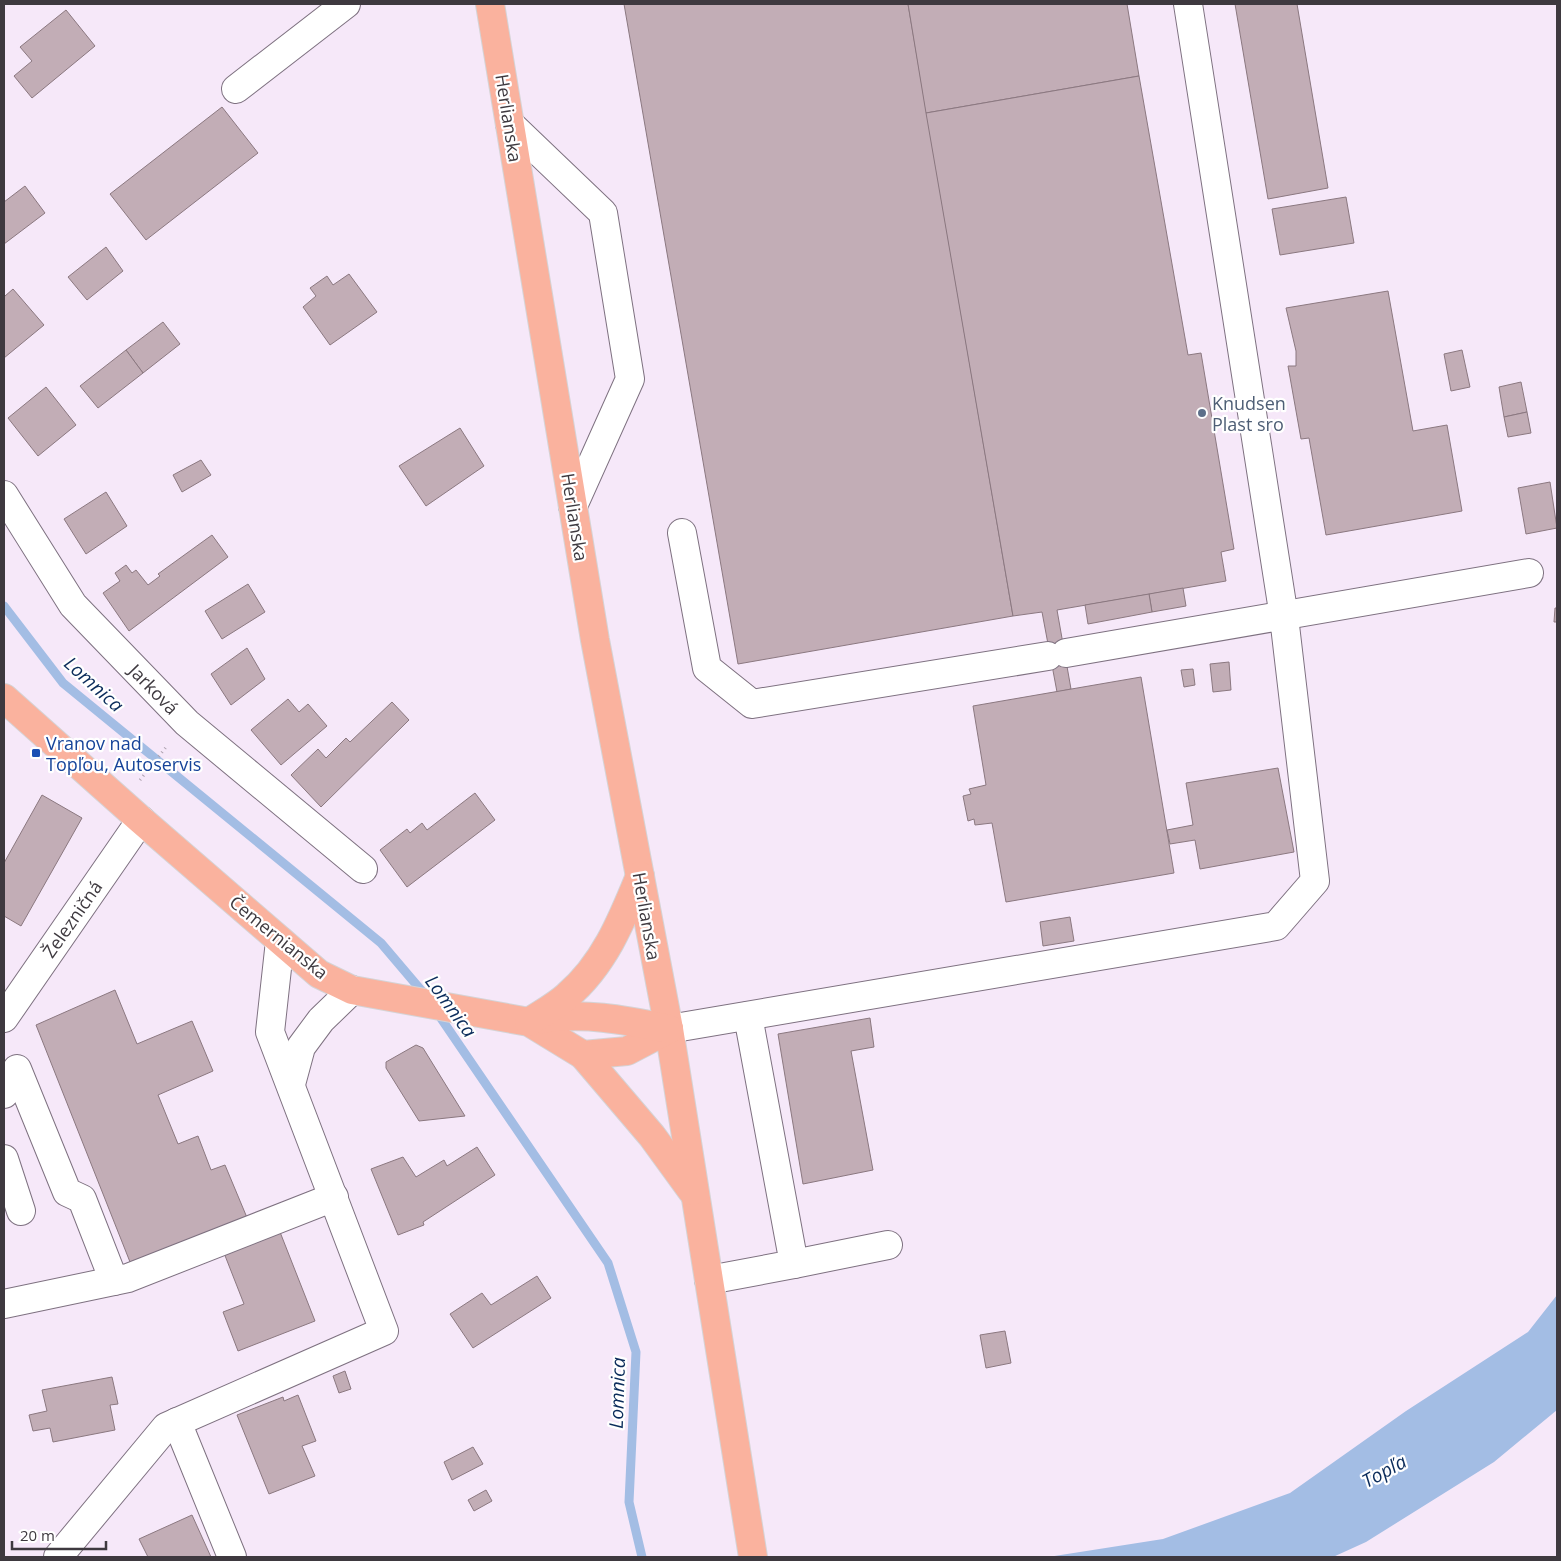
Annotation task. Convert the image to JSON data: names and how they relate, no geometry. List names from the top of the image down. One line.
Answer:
{"streets":{"main road":["Herlianska","Čemernianska"],"street":["Jarková","Železničná"]},"crossings":[["Herlianska","Čemernianska"],["Železničná","Čemernianska"]],"water":["Lomnica","Topľa"],"places":{"other":["Knudsen Plast sro"],"transit":["Vranov nad Topľou, Autoservis"]},"scale_bar":"20 m"}
